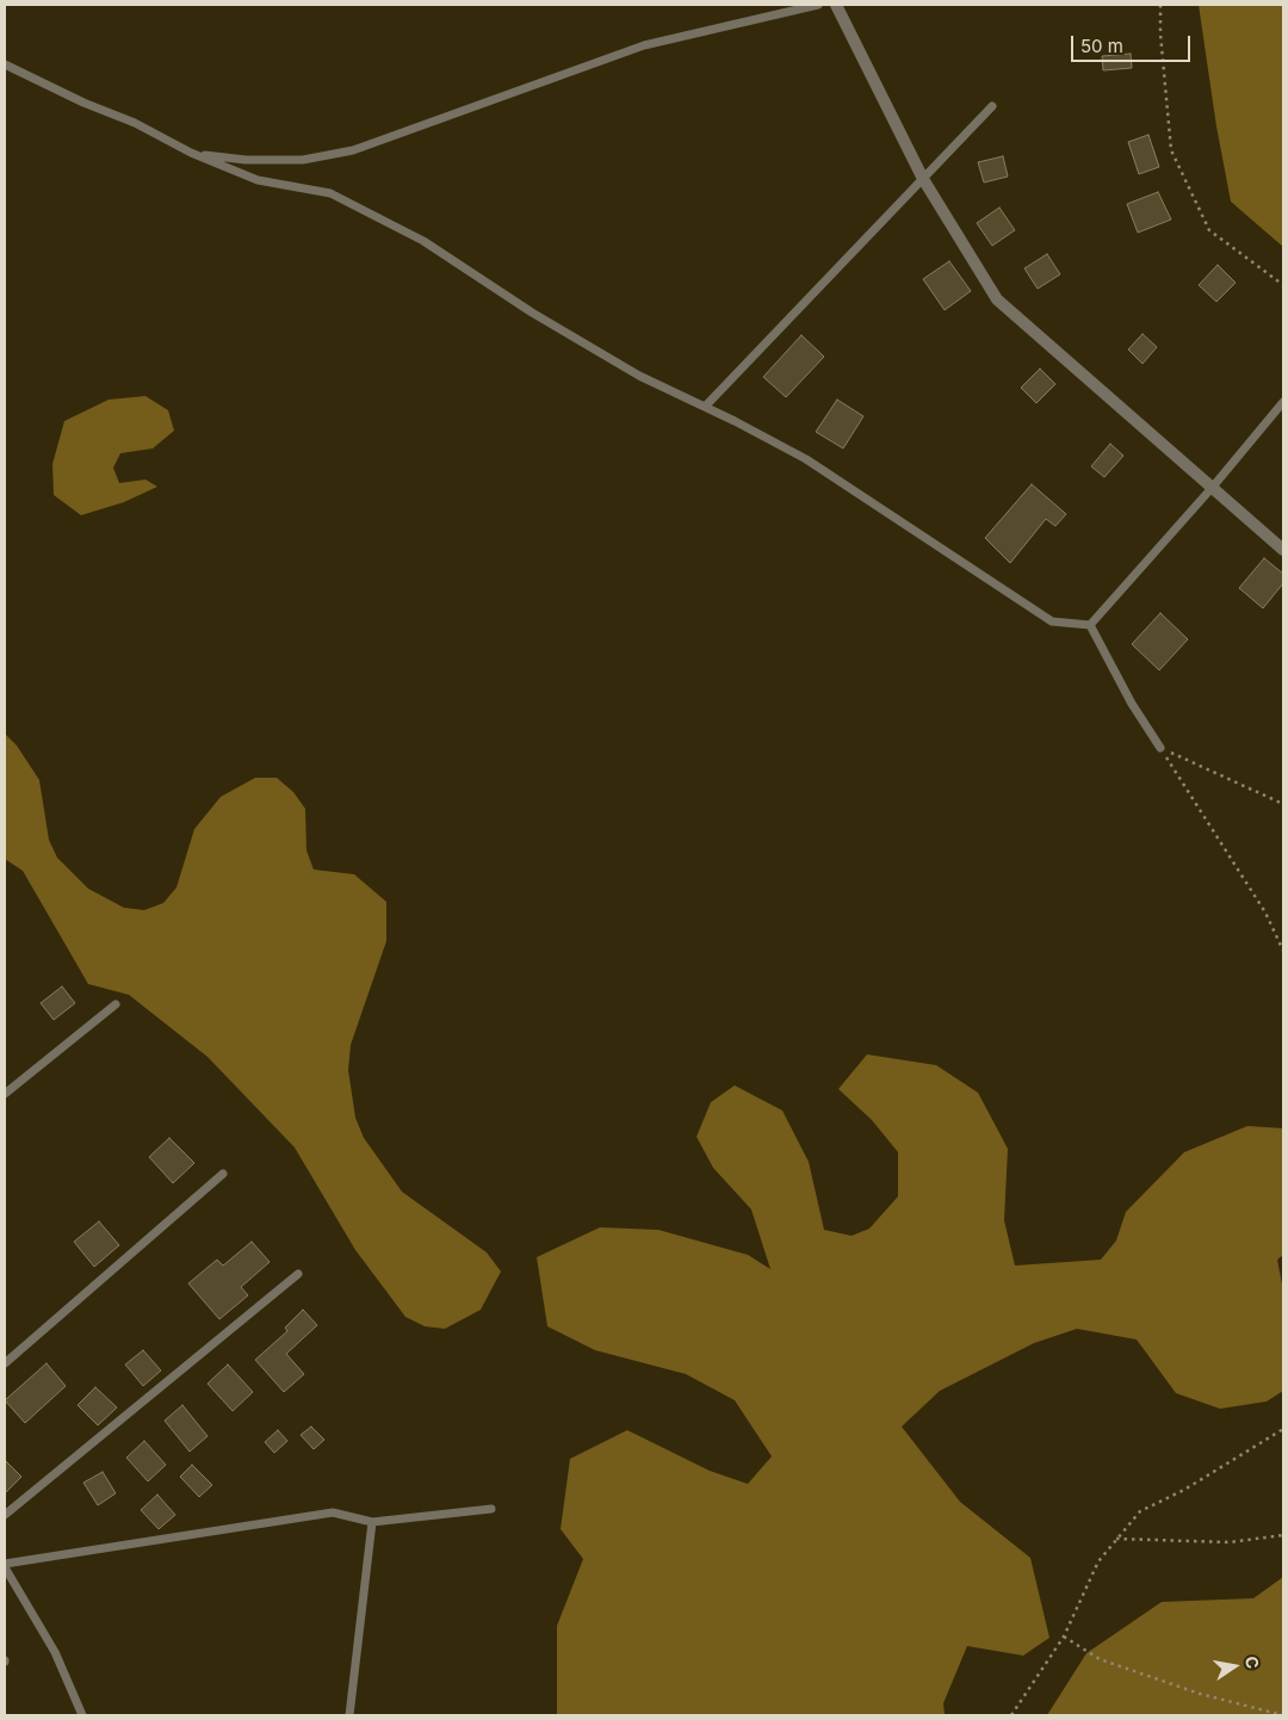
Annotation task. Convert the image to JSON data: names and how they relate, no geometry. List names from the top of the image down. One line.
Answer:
{"scale_bar":"50 m","north":"right"}
